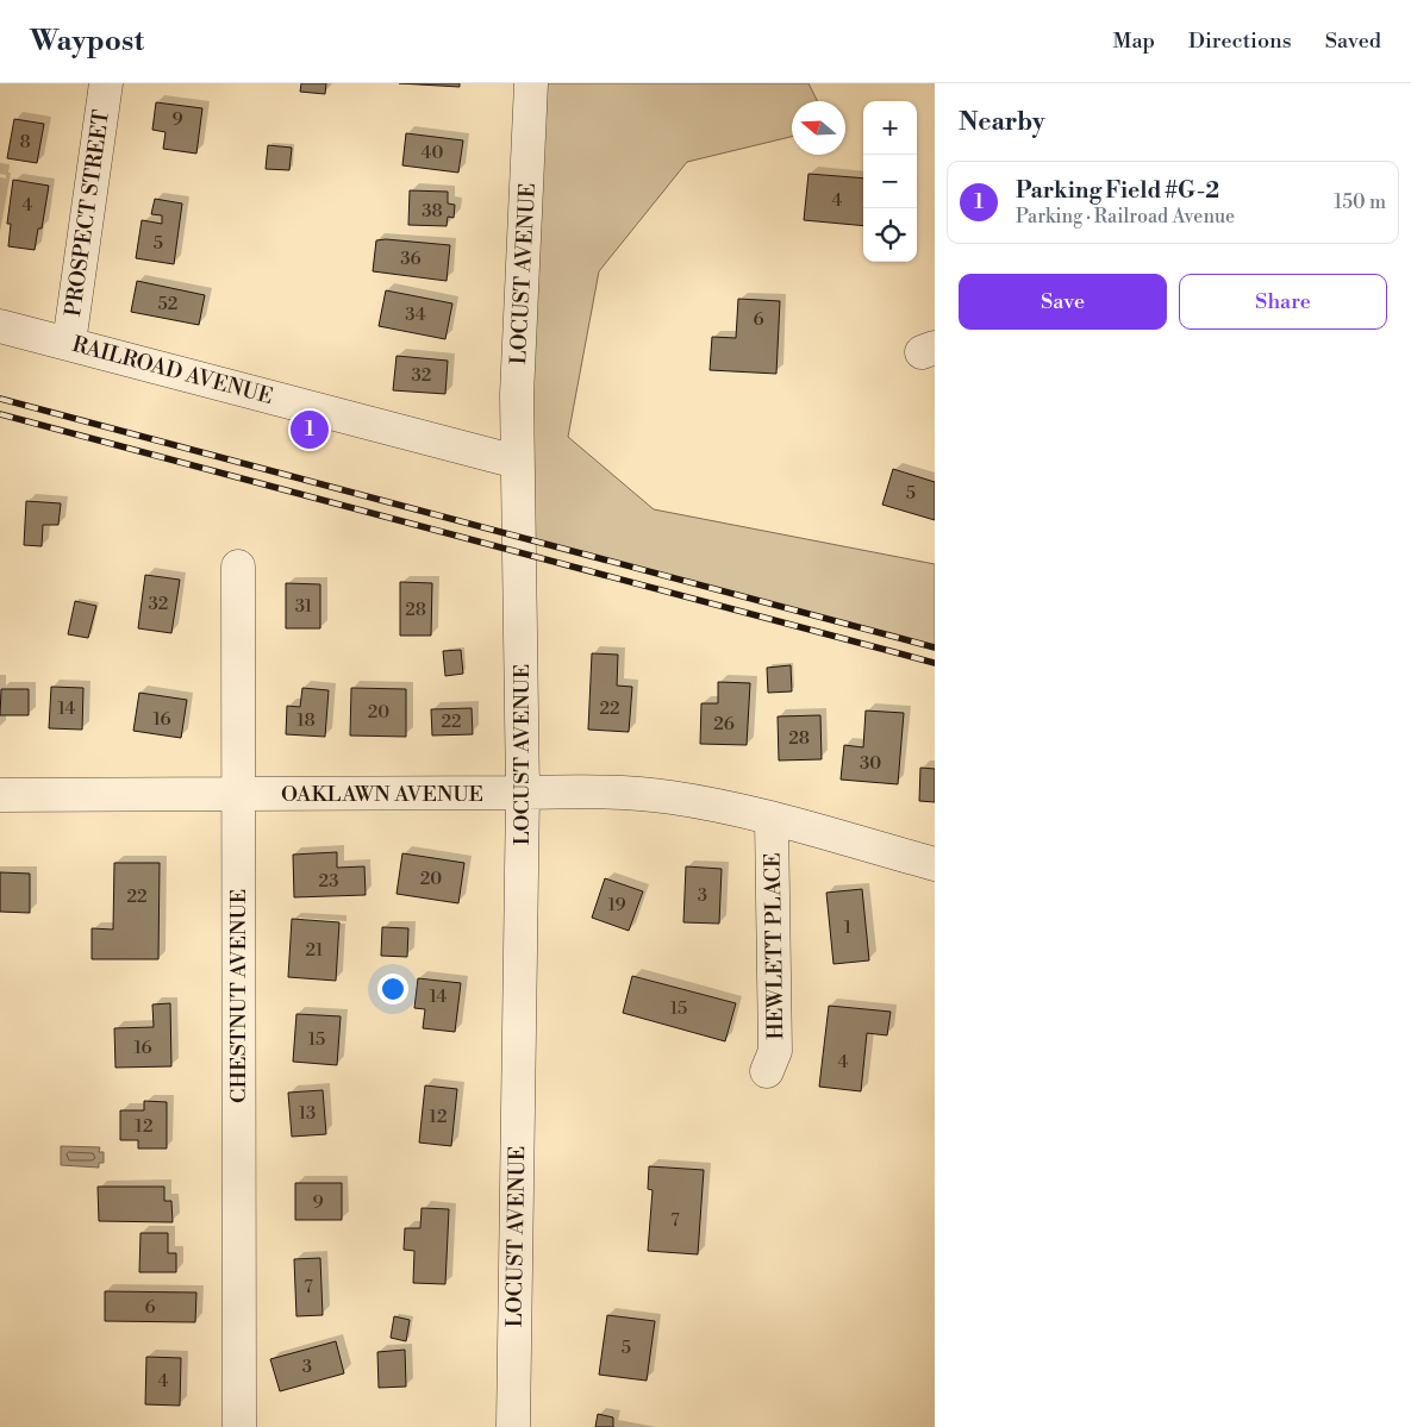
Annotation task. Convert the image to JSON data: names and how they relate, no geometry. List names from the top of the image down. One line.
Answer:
{"streets":{"street":["PROSPECT STREET","LOCUST AVENUE","RAILROAD AVENUE","OAKLAWN AVENUE","HEWLETT PLACE","CHESTNUT AVENUE"]},"crossings":[["PROSPECT STREET","RAILROAD AVENUE"],["LOCUST AVENUE","RAILROAD AVENUE"],["LOCUST AVENUE","OAKLAWN AVENUE"],["OAKLAWN AVENUE","HEWLETT PLACE"],["OAKLAWN AVENUE","CHESTNUT AVENUE"]],"house_numbers":["9","8","40","4","4","38","5","36","52","34","6","32","5","32","31","28","14","22","20","16","18","22","26","28","30","20","23","3","22","19","1","21","14","15","15","16","4","13","12","12","9","7","7","6","5","3","4"],"north":"left","page":{"header":"Waypost","nav":["Map","Directions","Saved"],"heading":"Nearby","map_buttons":["+","−"],"list":[{"mark":"1","name":"Parking Field #G-2","note":"Parking · Railroad Avenue","value":"150 m"}],"buttons":["Save","Share"],"pins":"1"}}
